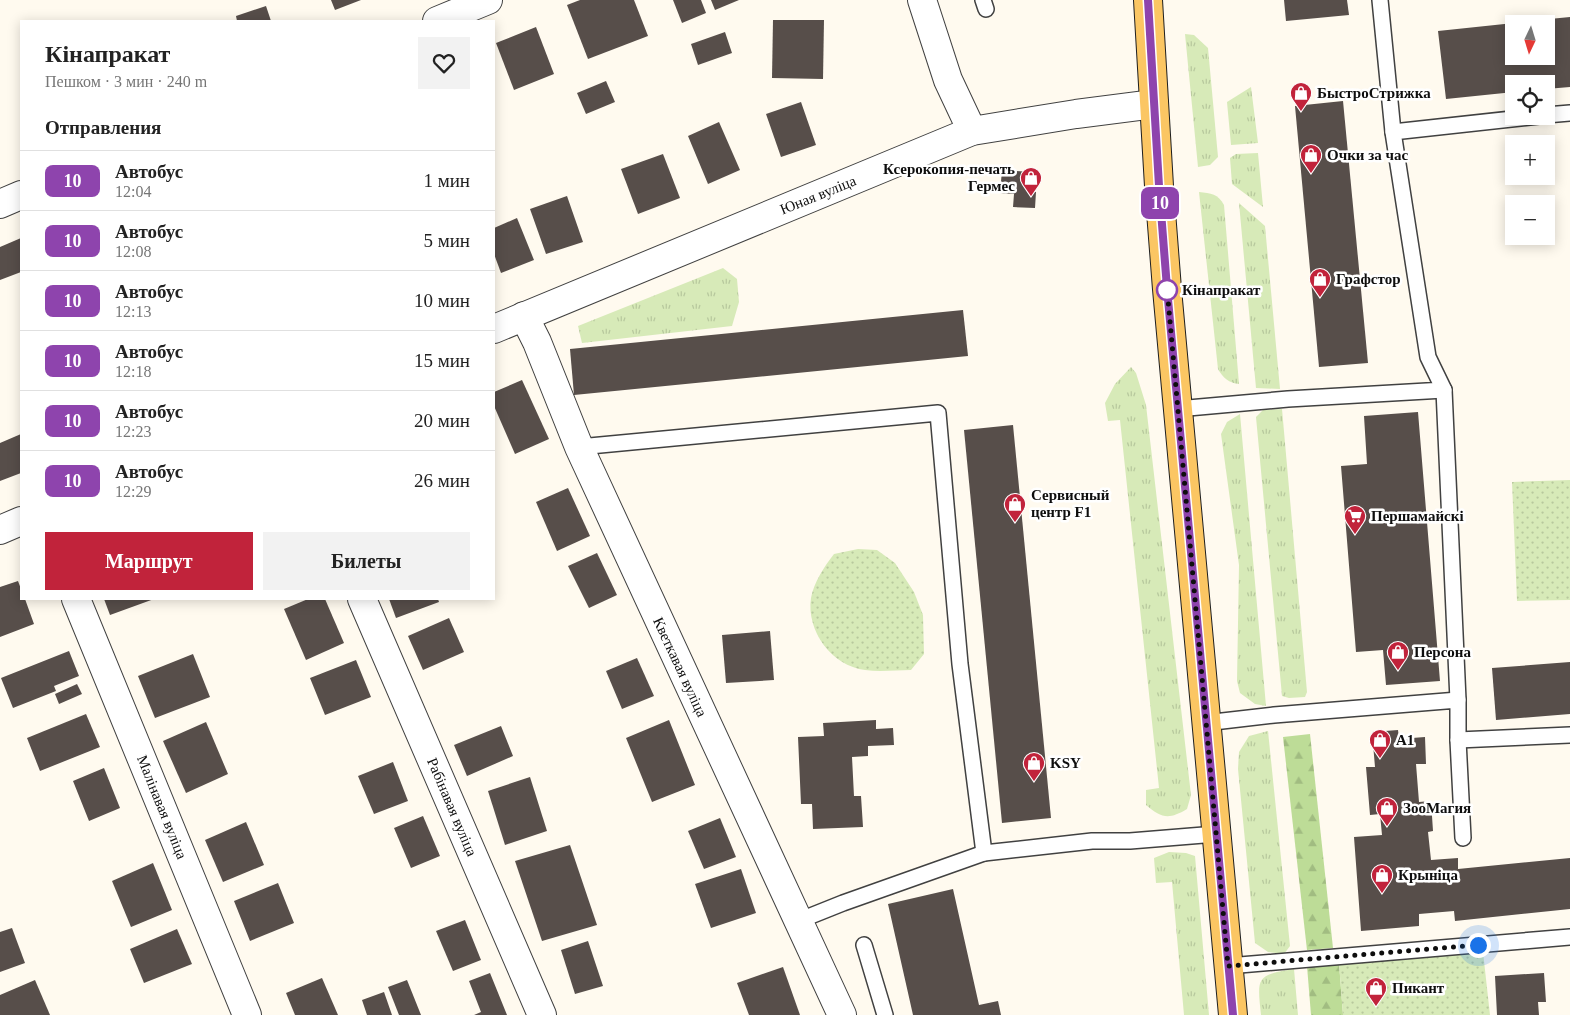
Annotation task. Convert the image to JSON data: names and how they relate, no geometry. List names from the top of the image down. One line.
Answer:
{"streets":{"street":["Юная вуліца","Кветкавая вуліца","Малінавая вуліца","Рабінавая вуліца"]},"crossings":[["Юная вуліца","Кветкавая вуліца"]],"places":{"shop":["БыстроСтрижка","Очки за час","Ксерокопия-печать Гермес","Графстор","Сервисный центр F1","Персона","A1","KSY","ЗооМагия","Крыніца","Пикант"],"other":["Кінапракат"],"supermarket":["Першамайскі"]},"lines":["bus line 10"],"north":"bottom","page":{"on_map":"10","map_buttons":["+","−"],"heading":[["Кінапракат","Пешком · 3 мин · 240 m"],"Отправления"],"list":[{"mark":"10","name":"Автобус","note":"12:04","value":"1 мин"},{"mark":"10","name":"Автобус","note":"12:08","value":"5 мин"},{"mark":"10","name":"Автобус","note":"12:13","value":"10 мин"},{"mark":"10","name":"Автобус","note":"12:18","value":"15 мин"},{"mark":"10","name":"Автобус","note":"12:23","value":"20 мин"},{"mark":"10","name":"Автобус","note":"12:29","value":"26 мин"}],"buttons":["Маршрут","Билеты"]}}
